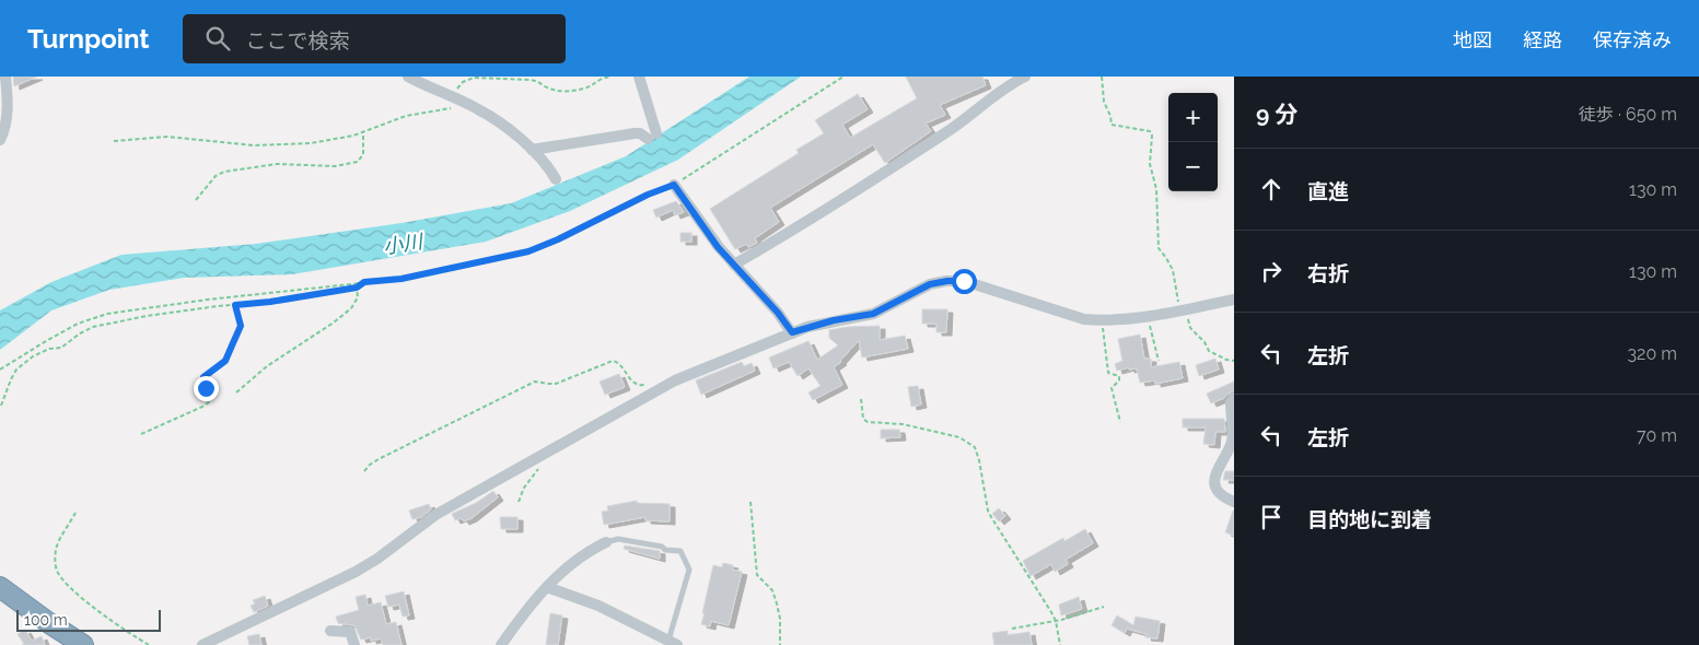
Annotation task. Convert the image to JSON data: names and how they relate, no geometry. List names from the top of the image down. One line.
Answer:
{"water":["小川"],"scale_bar":"100 m","page":{"header":"Turnpoint","search":"ここで検索","nav":["地図","経路","保存済み"],"heading":["9 分","徒歩 · 650 m"],"map_buttons":["+","−"],"list":[["直進","130 m"],["右折","130 m"],["左折","320 m"],["左折","70 m"],"目的地に到着"],"scale":"100 m"}}
